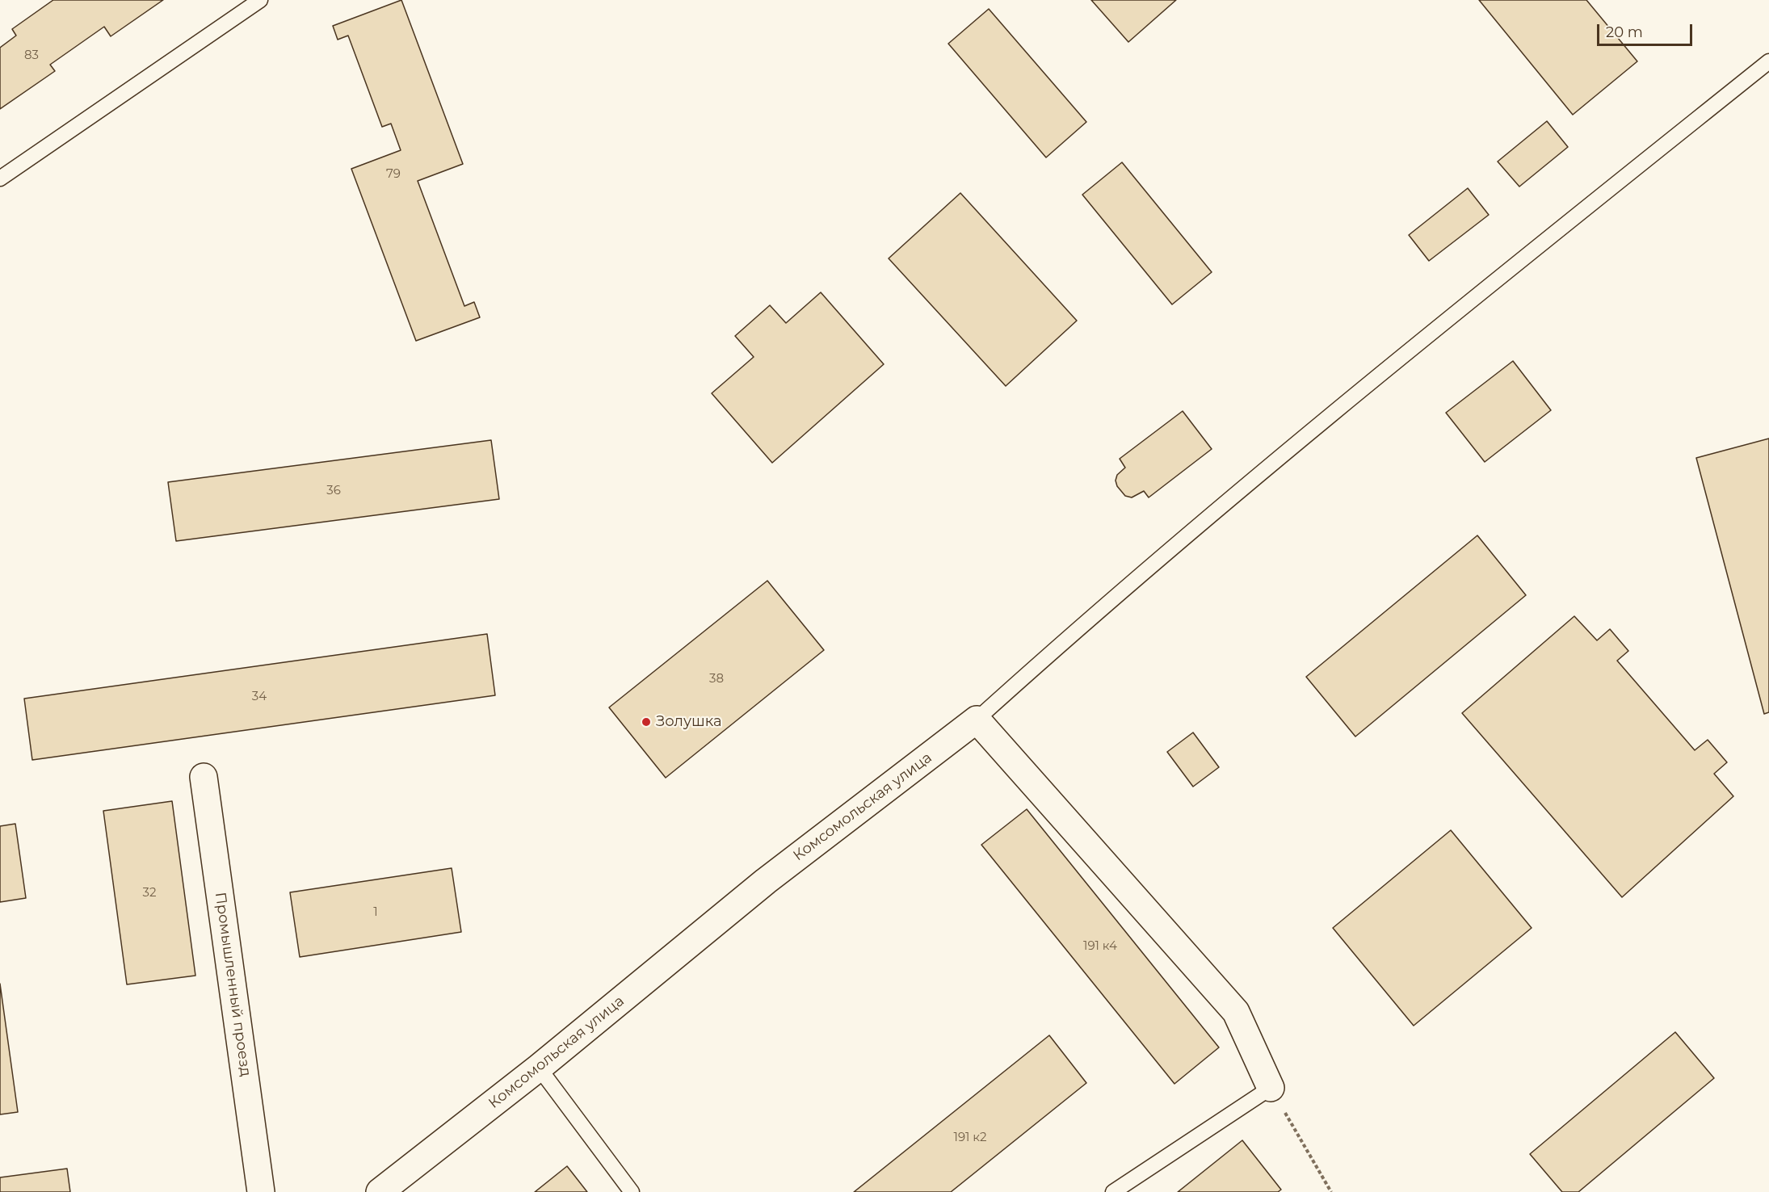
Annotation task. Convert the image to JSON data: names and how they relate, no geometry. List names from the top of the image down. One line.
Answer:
{"streets":{"street":["Комсомольская улица","Промышленный проезд"]},"places":["Золушка"],"house_numbers":["83","79","36","38","34","32","1","191 к4","191 к2"],"scale_bar":"20 m"}
